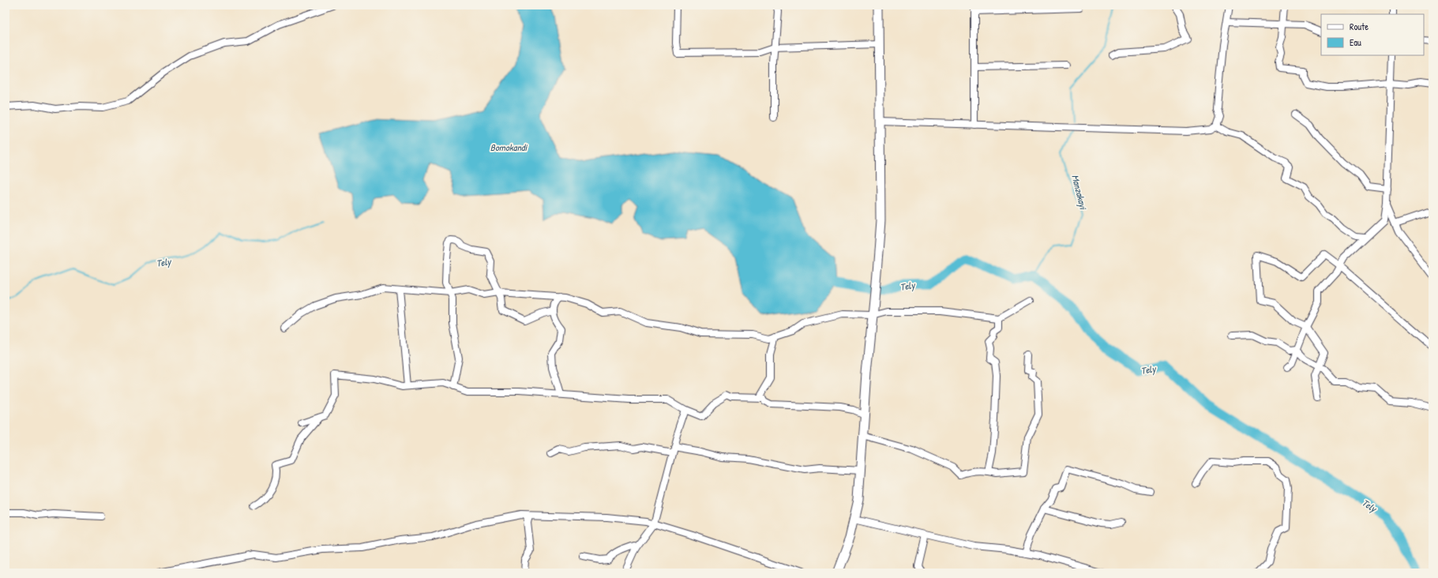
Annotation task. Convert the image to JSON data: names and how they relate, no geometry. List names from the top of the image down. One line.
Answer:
{"water":["Bomokandi","Manzakayi","Tely"],"legend":["Route","Eau"]}
